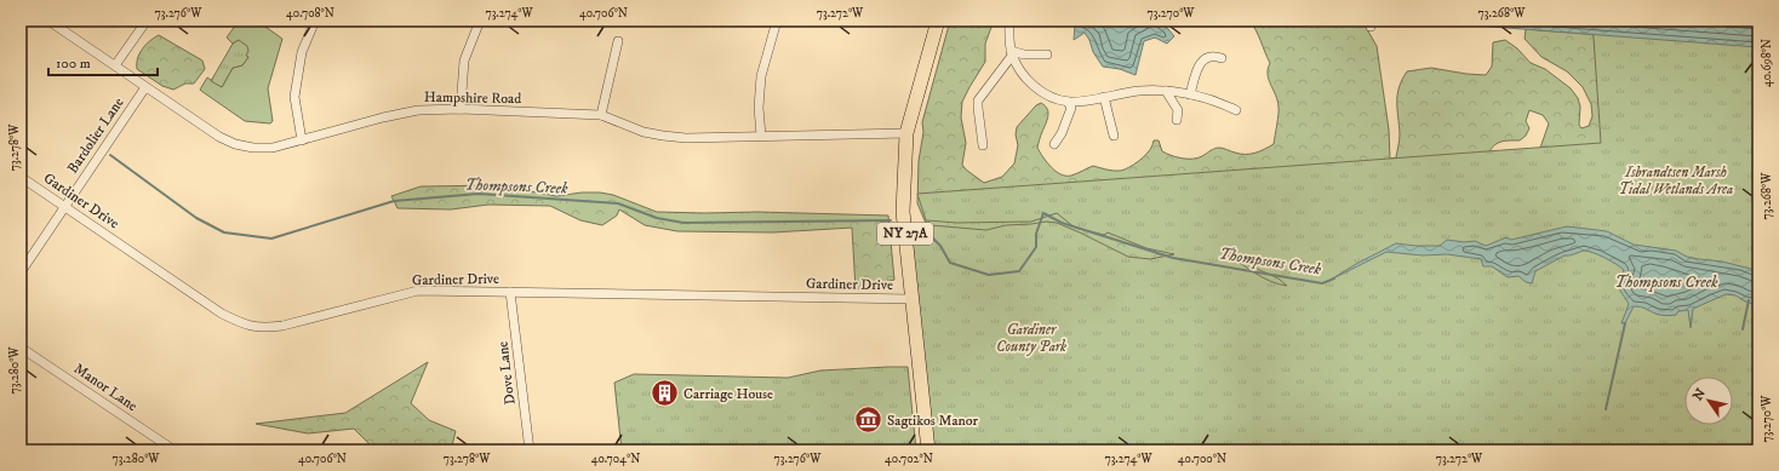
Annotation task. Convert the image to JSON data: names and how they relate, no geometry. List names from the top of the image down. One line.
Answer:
{"streets":{"main road":["NY 27A"],"street":["Hampshire Road","Bardolier Lane","Gardiner Drive","Dove Lane","Manor Lane"]},"crossings":[["Hampshire Road","Bardolier Lane"],["Hampshire Road","NY 27A"],["Bardolier Lane","Gardiner Drive"],["Gardiner Drive","NY 27A"],["Gardiner Drive","Dove Lane"]],"water":["Thompsons Creek"],"parks":["Isbrandtsen Marsh Tidal Wetlands Area","Gardiner County Park"],"places":{"building":["Carriage House"],"museum":["Sagtikos Manor"]},"scale_bar":"100 m","north":"top left","coordinates":["73.276°W","40.708°N","73.274°W","40.706°N","73.272°W","73.270°W","73.268°W","40.698°N","73.278°W","73.280°W","40.704°N","40.702°N","40.700°N"]}
